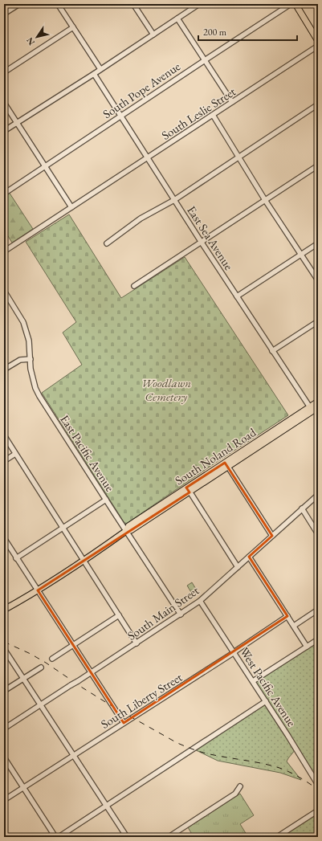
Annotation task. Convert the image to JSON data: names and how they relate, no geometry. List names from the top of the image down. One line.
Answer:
{"streets":{"main road":["South Noland Road"],"street":["South Pope Avenue","South Leslie Street","East Sea Avenue","East Pacific Avenue","South Main Street","West Pacific Avenue","South Liberty Street"]},"crossings":[["South Pope Avenue","East Sea Avenue"],["South Leslie Street","East Sea Avenue"],["East Sea Avenue","South Noland Road"],["East Pacific Avenue","South Noland Road"],["East Pacific Avenue","South Main Street"],["South Main Street","West Pacific Avenue"],["West Pacific Avenue","South Liberty Street"]],"parks":["Woodlawn Cemetery"],"scale_bar":"200 m","north":"bottom left"}
